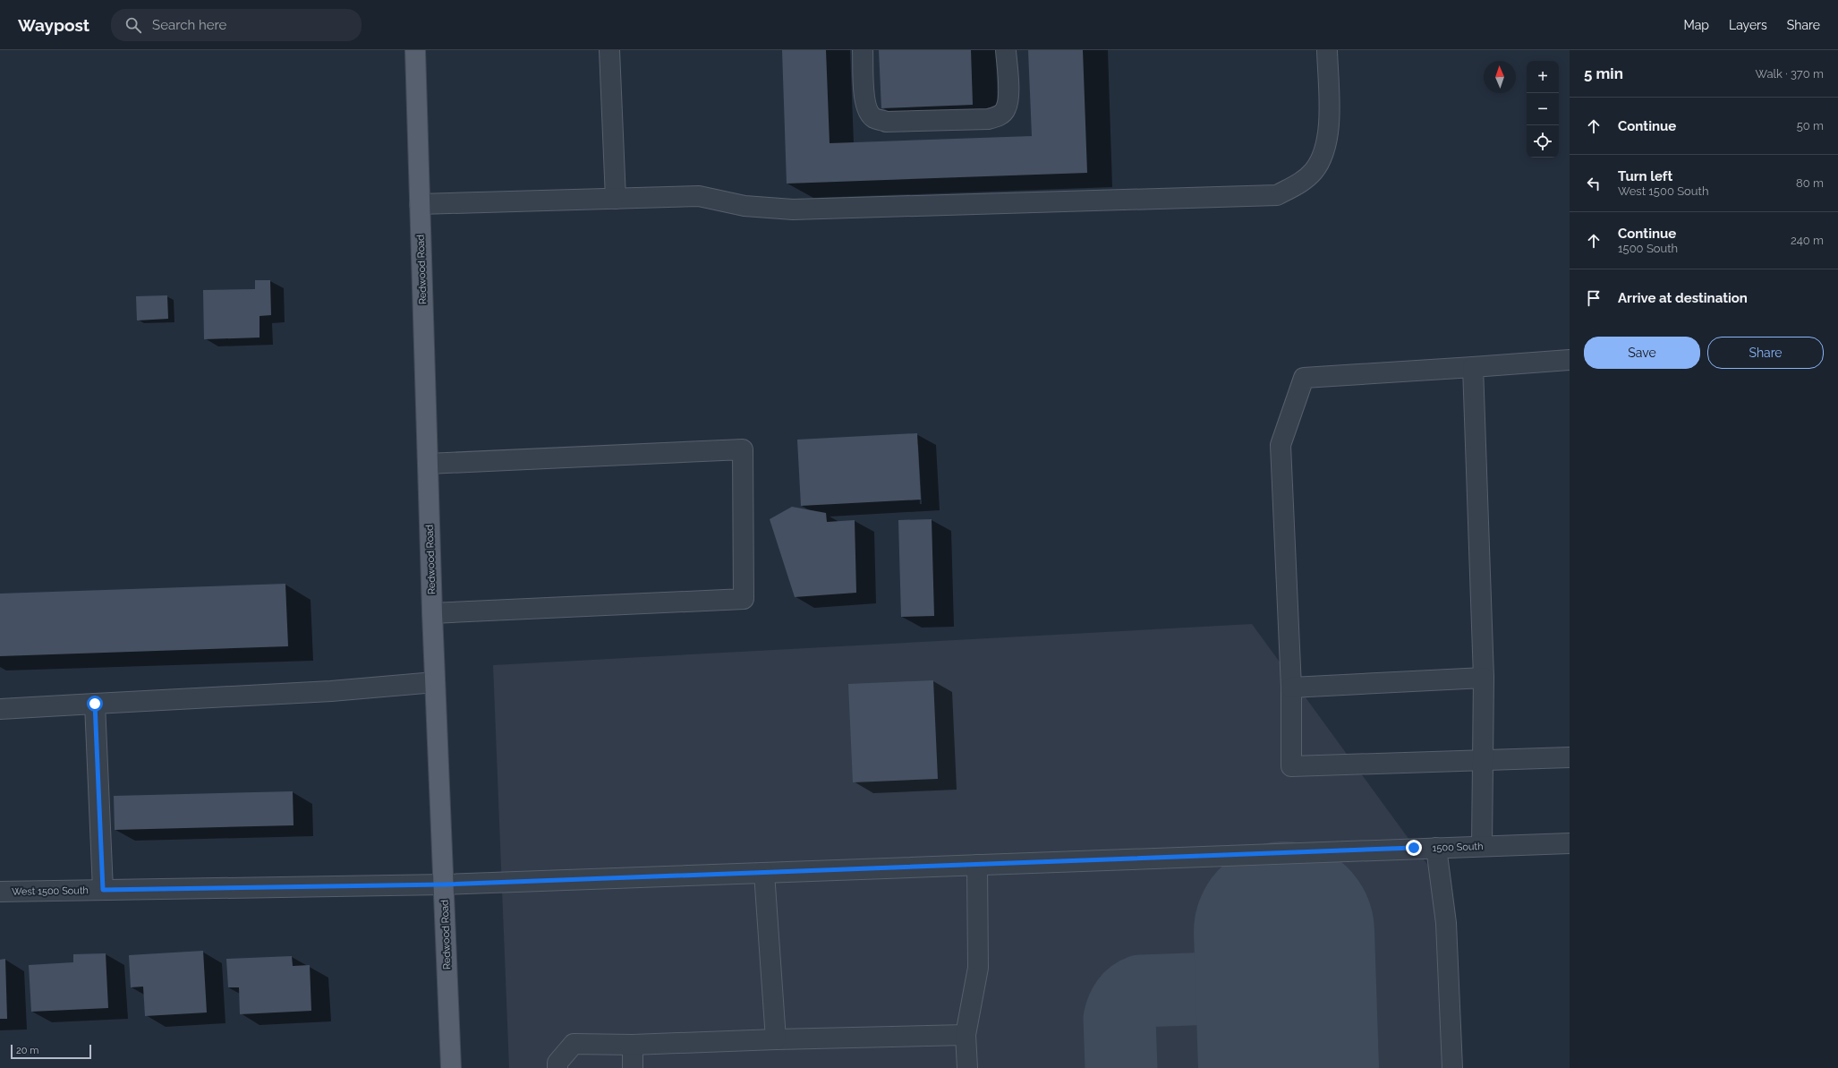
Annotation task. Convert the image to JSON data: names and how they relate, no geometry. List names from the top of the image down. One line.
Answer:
{"streets":{"main road":["Redwood Road"],"street":["1500 South","West 1500 South"]},"crossings":[["Redwood Road","1500 South"],["Redwood Road","West 1500 South"],["1500 South","West 1500 South"]],"scale_bar":"20 m","north":"top","page":{"header":"Waypost","search":"Search here","nav":["Map","Layers","Share"],"heading":["5 min","Walk · 370 m"],"map_buttons":["+","−"],"list":[["Continue","50 m"],["Turn left","West 1500 South","80 m"],["Continue","1500 South","240 m"],"Arrive at destination"],"buttons":["Save","Share"],"scale":"20 m"}}
